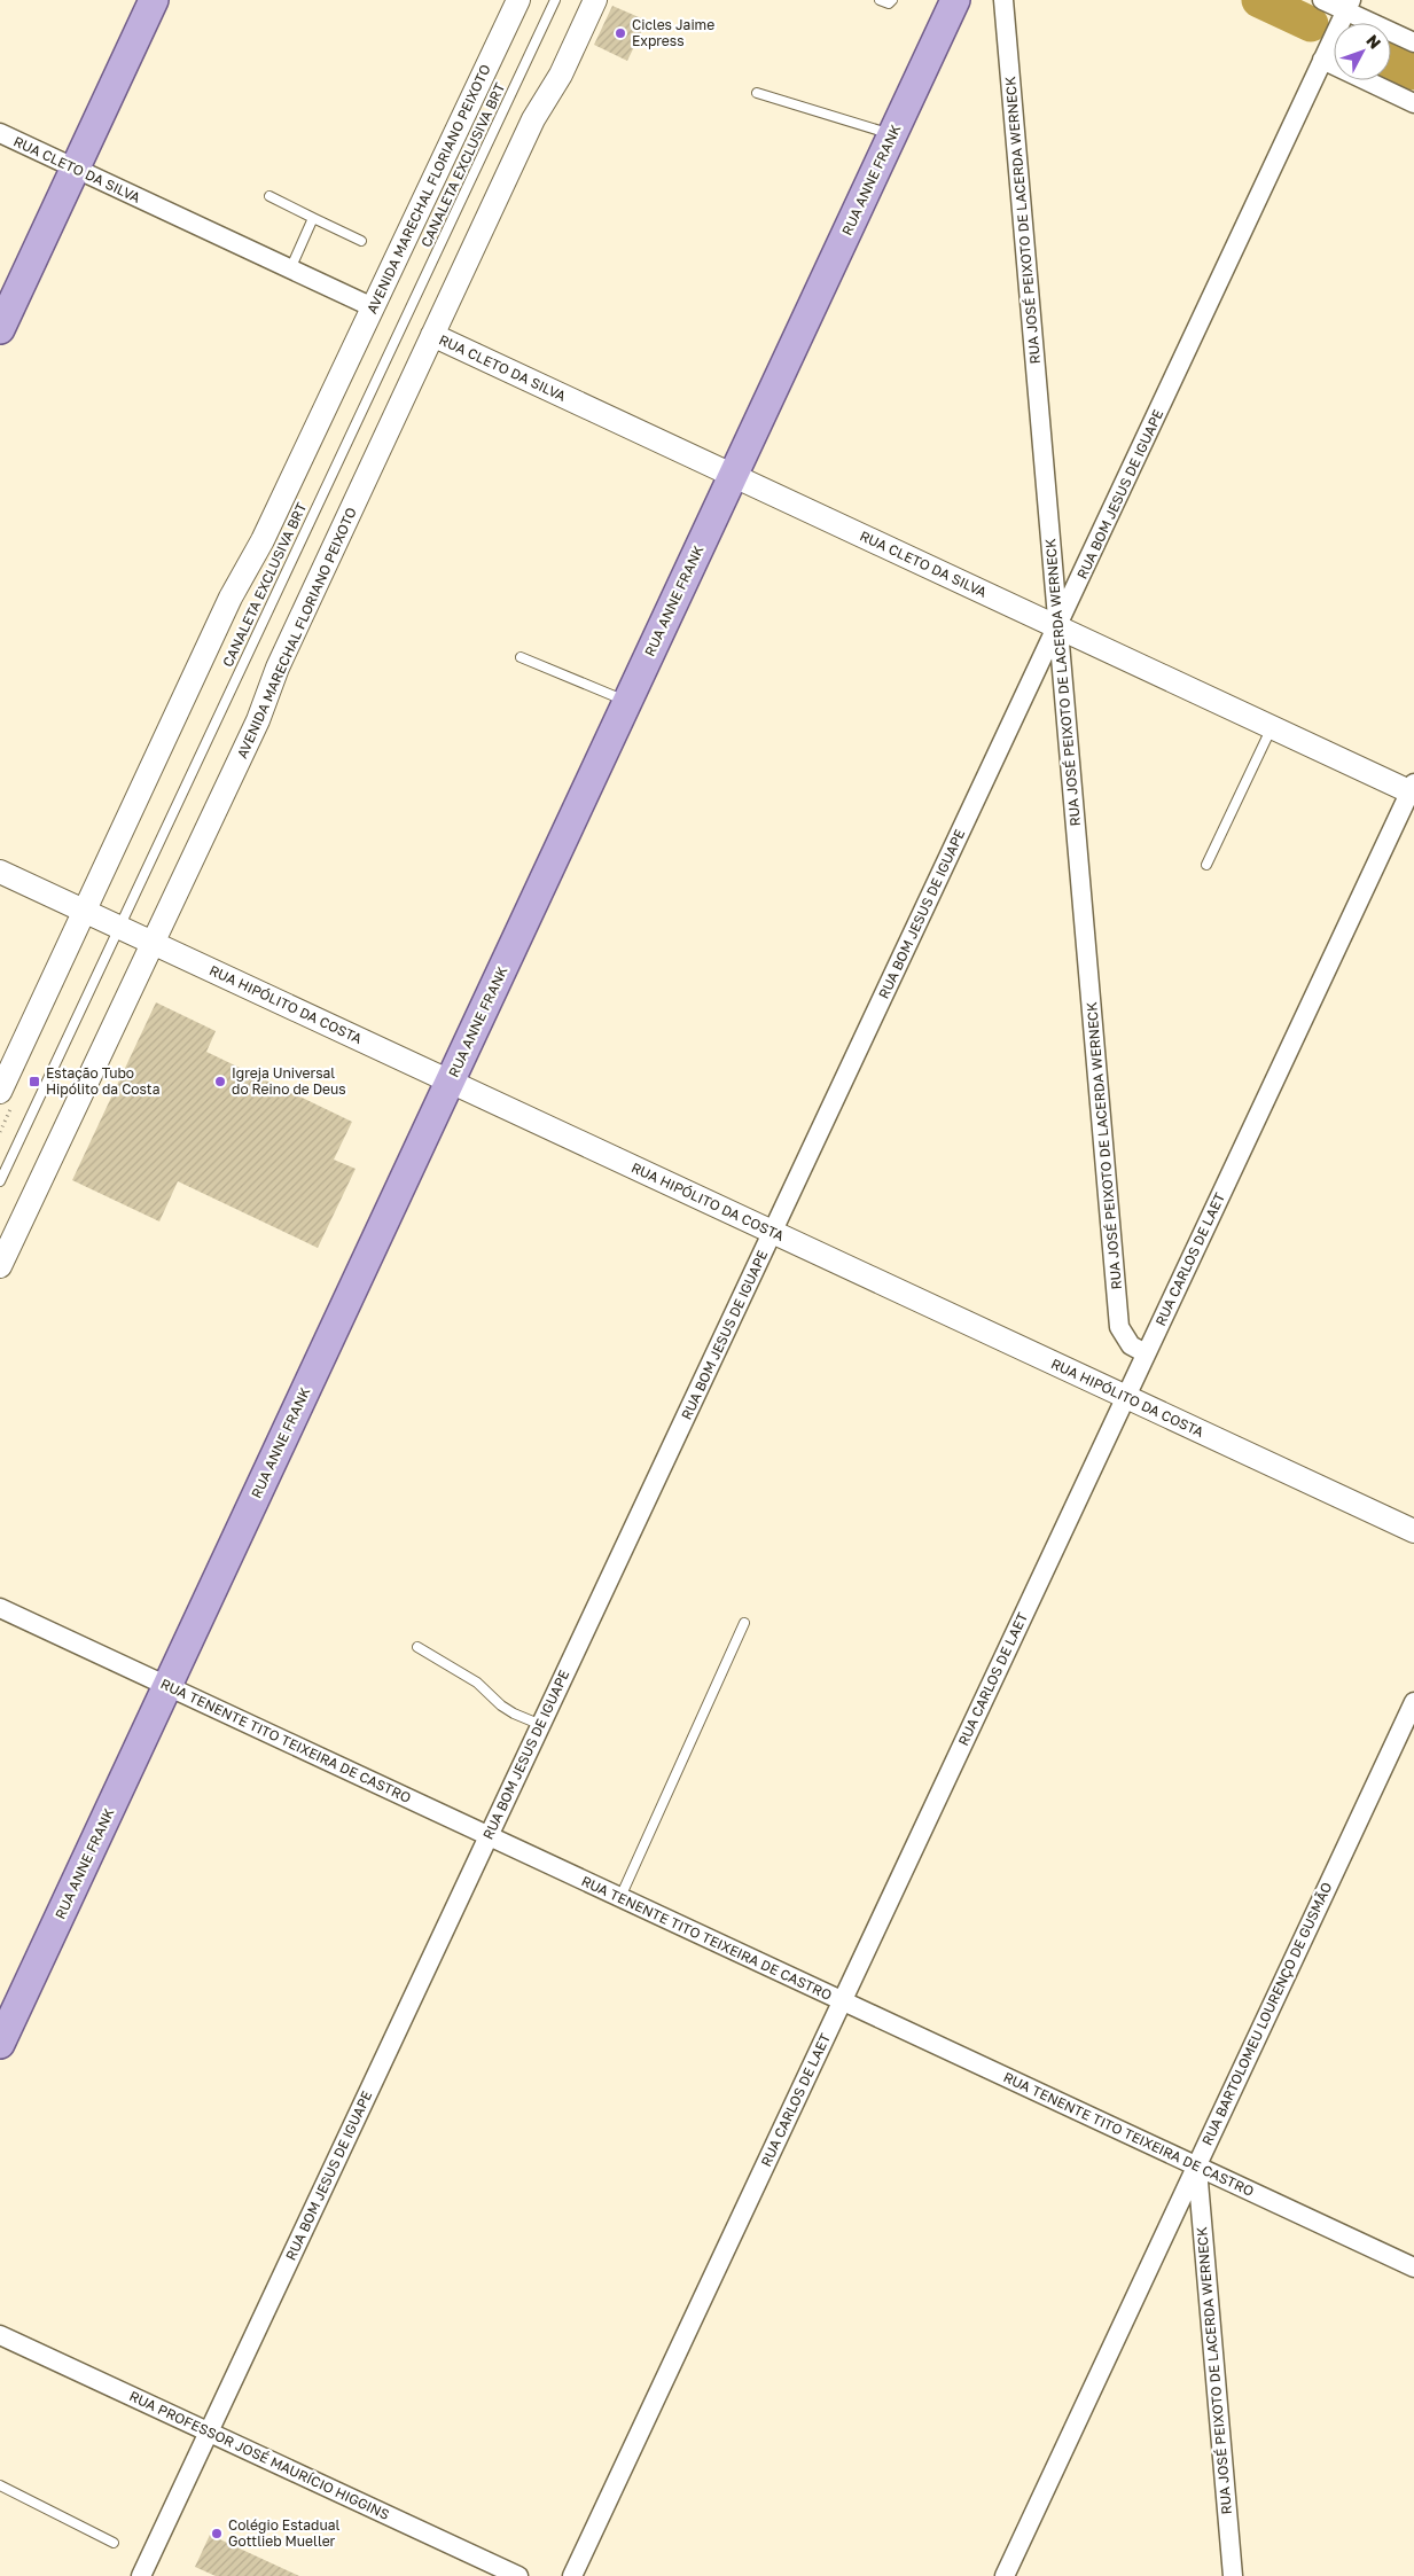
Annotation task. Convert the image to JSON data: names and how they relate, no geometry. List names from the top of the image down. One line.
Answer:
{"streets":{"main road":["RUA ANNE FRANK"],"street":["RUA CLETO DA SILVA","AVENIDA MARECHAL FLORIANO PEIXOTO","RUA JOSÉ PEIXOTO DE LACERDA WERNECK","RUA BOM JESUS DE IGUAPE","RUA HIPÓLITO DA COSTA","RUA CARLOS DE LAET","RUA TENENTE TITO TEIXEIRA DE CASTRO","RUA BARTOLOMEU LOURENÇO DE GUSMÃO","RUA PROFESSOR JOSÉ MAURÍCIO HIGGINS"],"lane":["CANALETA EXCLUSIVA BRT"]},"crossings":[["CANALETA EXCLUSIVA BRT","RUA HIPÓLITO DA COSTA"],["RUA CLETO DA SILVA","RUA ANNE FRANK"],["RUA CLETO DA SILVA","AVENIDA MARECHAL FLORIANO PEIXOTO"],["RUA CLETO DA SILVA","RUA JOSÉ PEIXOTO DE LACERDA WERNECK"],["RUA CLETO DA SILVA","RUA BOM JESUS DE IGUAPE"],["RUA CLETO DA SILVA","RUA CARLOS DE LAET"],["RUA ANNE FRANK","RUA HIPÓLITO DA COSTA"],["RUA ANNE FRANK","RUA TENENTE TITO TEIXEIRA DE CASTRO"],["AVENIDA MARECHAL FLORIANO PEIXOTO","RUA HIPÓLITO DA COSTA"],["RUA JOSÉ PEIXOTO DE LACERDA WERNECK","RUA BOM JESUS DE IGUAPE"],["RUA JOSÉ PEIXOTO DE LACERDA WERNECK","RUA CARLOS DE LAET"],["RUA JOSÉ PEIXOTO DE LACERDA WERNECK","RUA TENENTE TITO TEIXEIRA DE CASTRO"],["RUA JOSÉ PEIXOTO DE LACERDA WERNECK","RUA BARTOLOMEU LOURENÇO DE GUSMÃO"],["RUA BOM JESUS DE IGUAPE","RUA HIPÓLITO DA COSTA"],["RUA BOM JESUS DE IGUAPE","RUA TENENTE TITO TEIXEIRA DE CASTRO"],["RUA BOM JESUS DE IGUAPE","RUA PROFESSOR JOSÉ MAURÍCIO HIGGINS"],["RUA HIPÓLITO DA COSTA","RUA CARLOS DE LAET"],["RUA CARLOS DE LAET","RUA TENENTE TITO TEIXEIRA DE CASTRO"],["RUA TENENTE TITO TEIXEIRA DE CASTRO","RUA BARTOLOMEU LOURENÇO DE GUSMÃO"]],"places":{"other":["Cicles Jaime Express","Igreja Universal do Reino de Deus","Colégio Estadual Gottlieb Mueller"],"transit":["Estação Tubo Hipólito da Costa"]},"north":"top right"}
